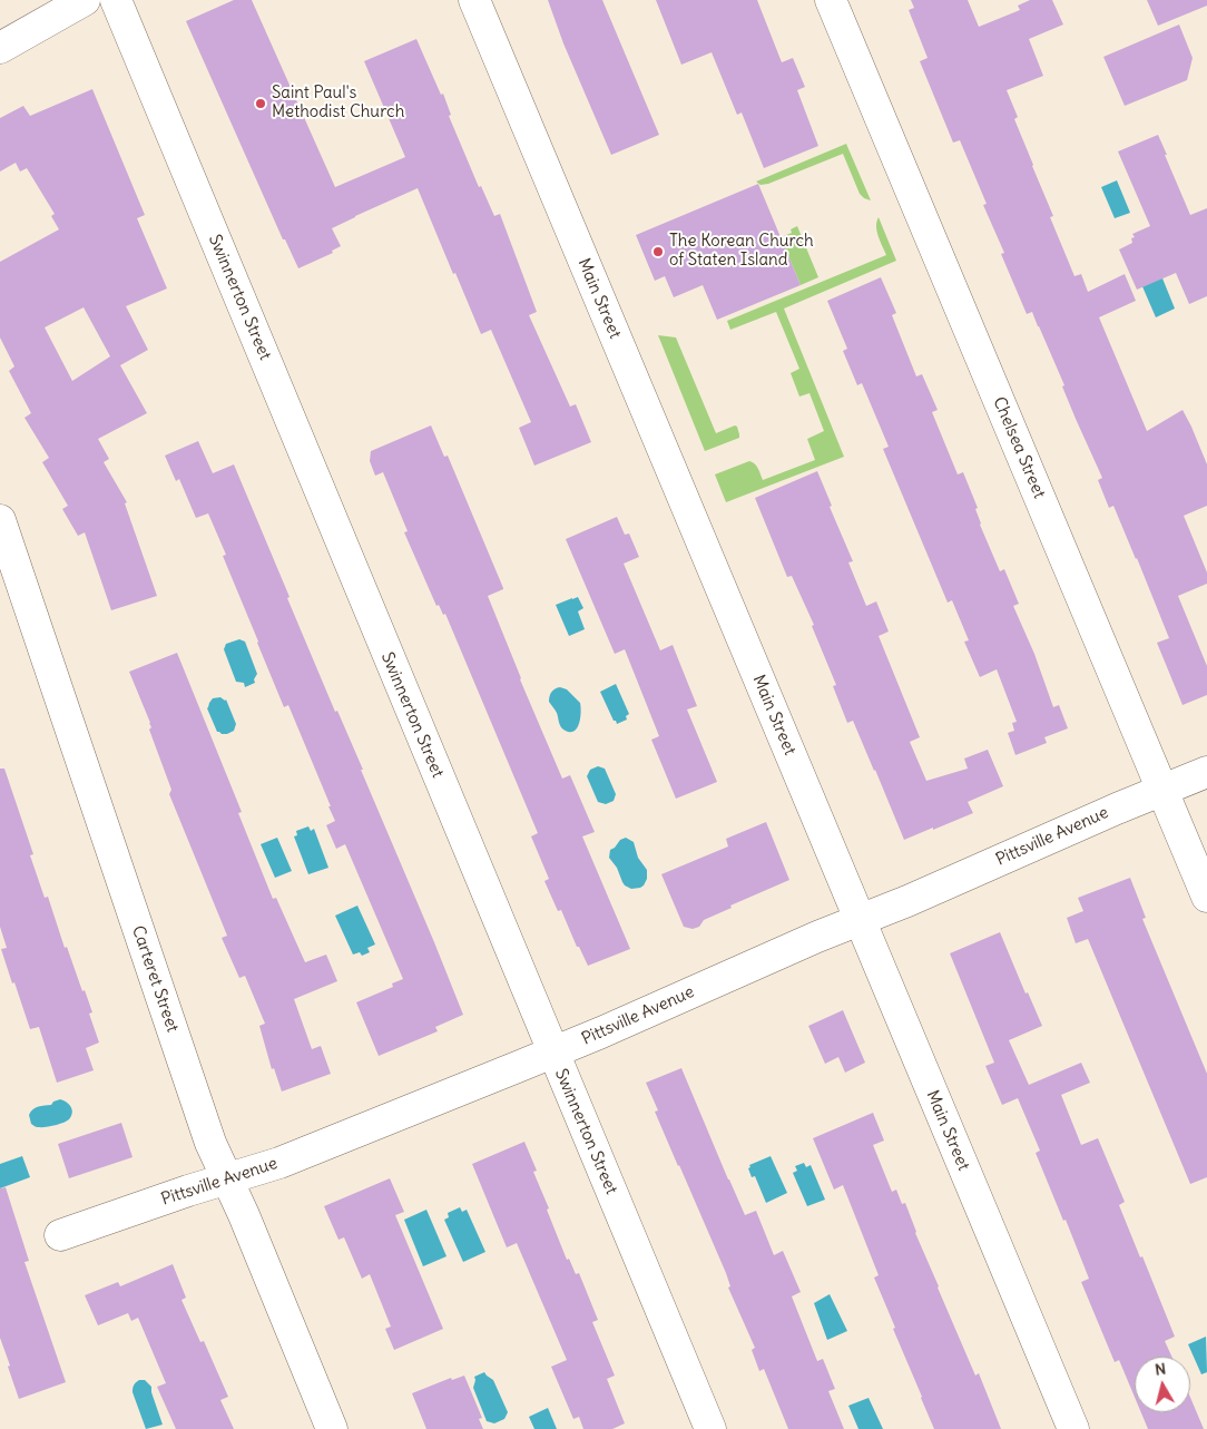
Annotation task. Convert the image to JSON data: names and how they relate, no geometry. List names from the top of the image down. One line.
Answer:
{"streets":{"street":["Swinnerton Street","Main Street","Chelsea Street","Pittsville Avenue","Carteret Street"]},"crossings":[["Swinnerton Street","Pittsville Avenue"],["Main Street","Pittsville Avenue"],["Chelsea Street","Pittsville Avenue"],["Pittsville Avenue","Carteret Street"]],"places":["Saint Paul's Methodist Church","The Korean Church of Staten Island"],"north":"top"}
